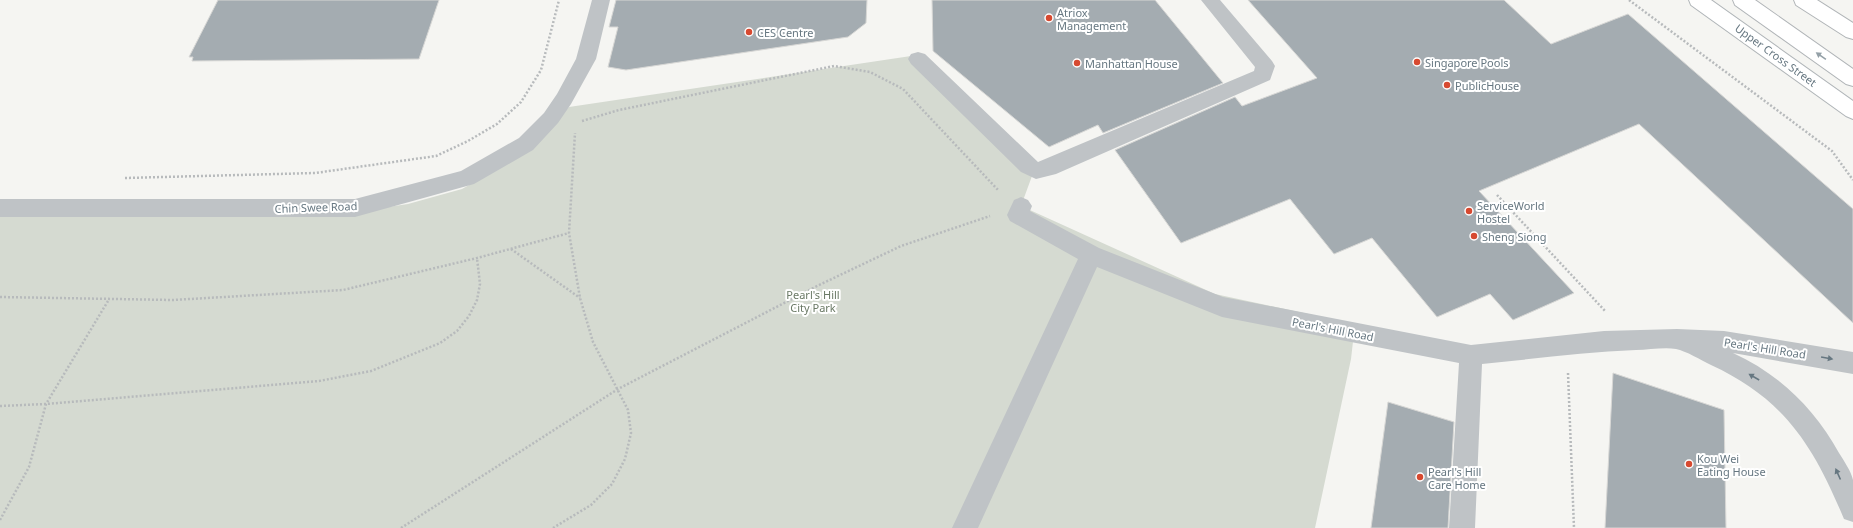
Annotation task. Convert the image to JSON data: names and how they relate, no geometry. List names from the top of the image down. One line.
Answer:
{"streets":{"main road":["Upper Cross Street"],"street":["Chin Swee Road","Pearl's Hill Road"]},"parks":["Pearl's Hill City Park"],"places":["Atriox Management","CES Centre","Singapore Pools","Manhattan House","PublicHouse","ServiceWorld Hostel","Sheng Siong","Kou Wei Eating House","Pearl's Hill Care Home"]}
